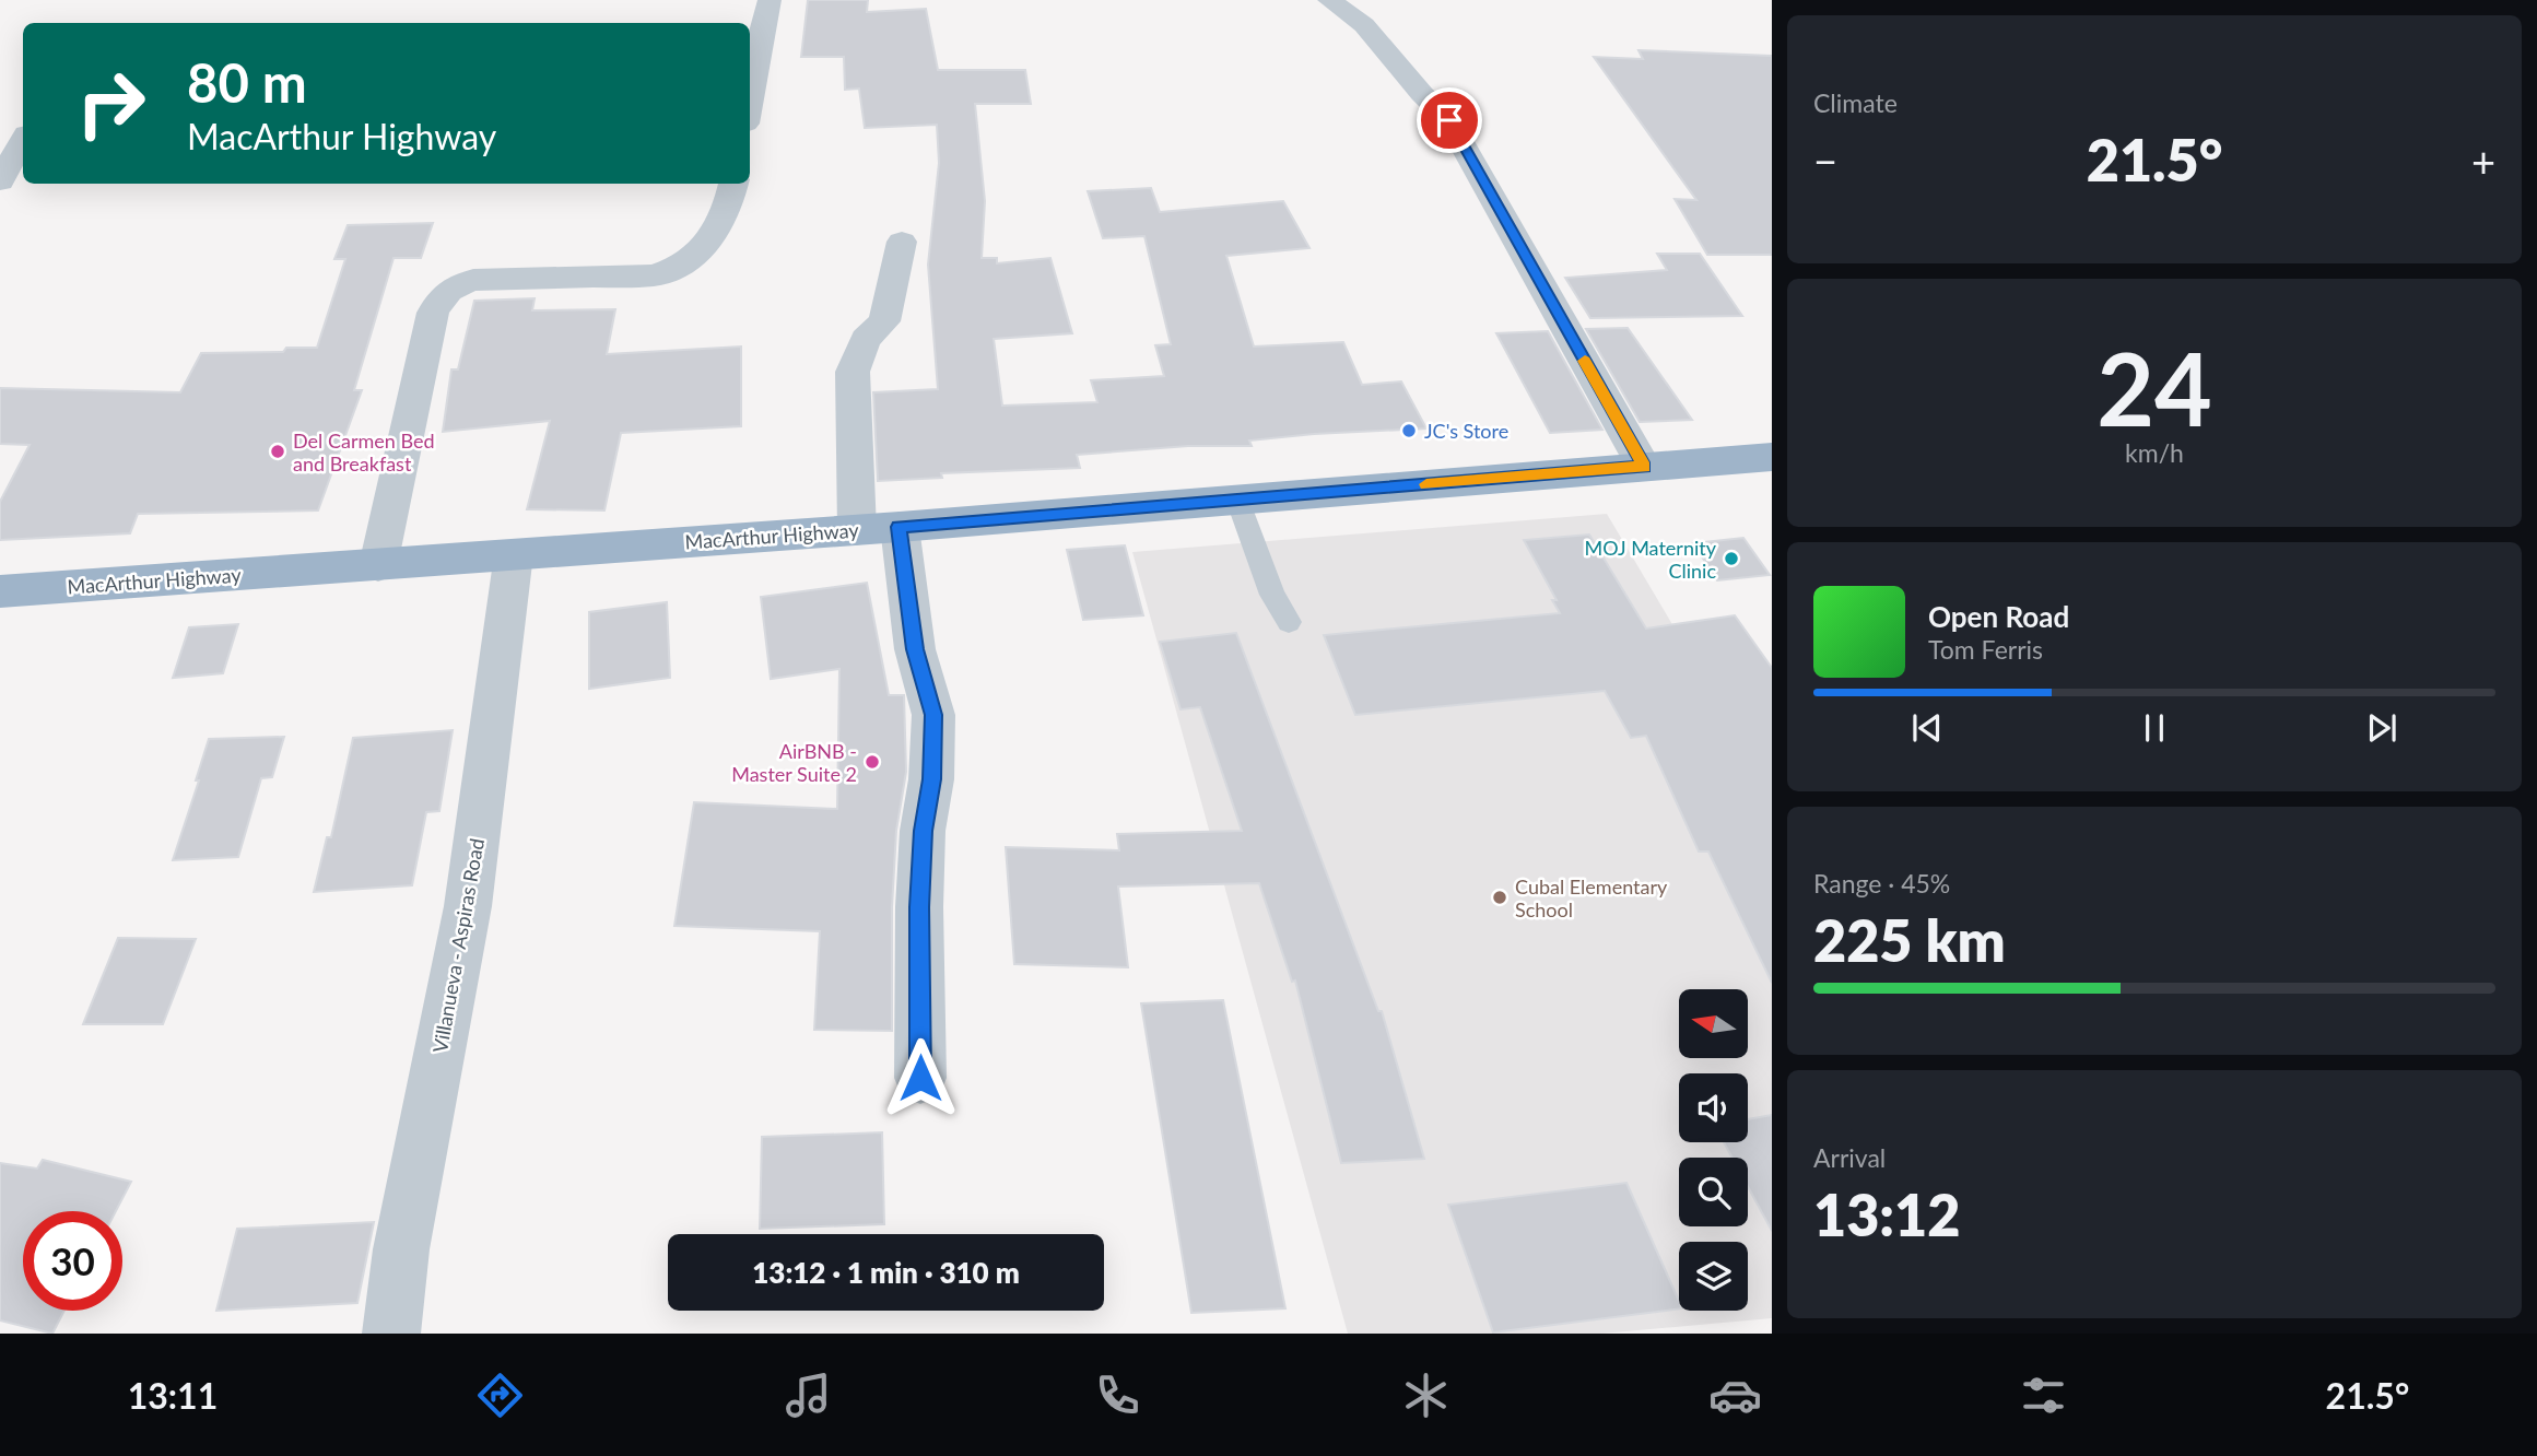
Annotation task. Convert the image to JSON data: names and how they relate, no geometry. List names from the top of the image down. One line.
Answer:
{"streets":{"highway":["MacArthur Highway"],"street":["Villanueva - Aspiras Road"]},"crossings":[["MacArthur Highway","Villanueva - Aspiras Road"]],"places":["JC's Store","Del Carmen Bed and Breakfast","MOJ Maternity Clinic","AirBNB - Master Suite 2","Cubal Elementary School"],"north":"left","page":{"tile":["Climate",["24","km/h"],["Range · 45%","225 km"],["Arrival","13:12"]],"turn":["80 m","MacArthur Highway"],"heat":["−","21.5°","+"],"song":["Open Road","Tom Ferris"],"limit":"30","trip":"13:12 · 1 min · 310 m","tabs":["13:11","21.5°"]}}
